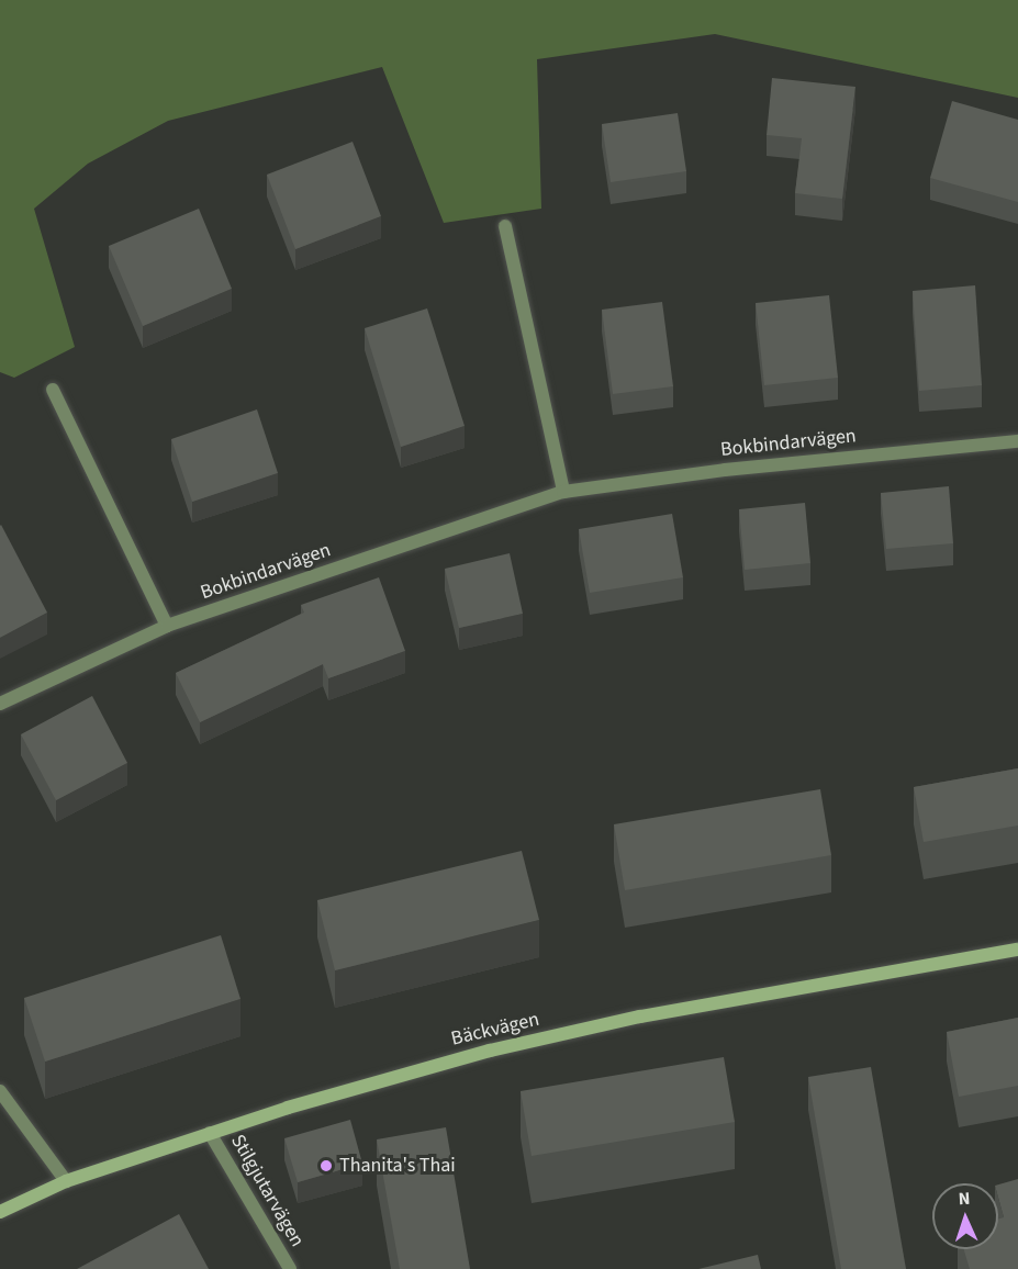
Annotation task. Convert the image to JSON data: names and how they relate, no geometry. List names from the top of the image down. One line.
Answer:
{"streets":{"street":["Bokbindarvägen","Bäckvägen","Stilgjutarvägen"]},"crossings":[["Bäckvägen","Stilgjutarvägen"]],"places":["Thanita's Thai"],"north":"top"}
